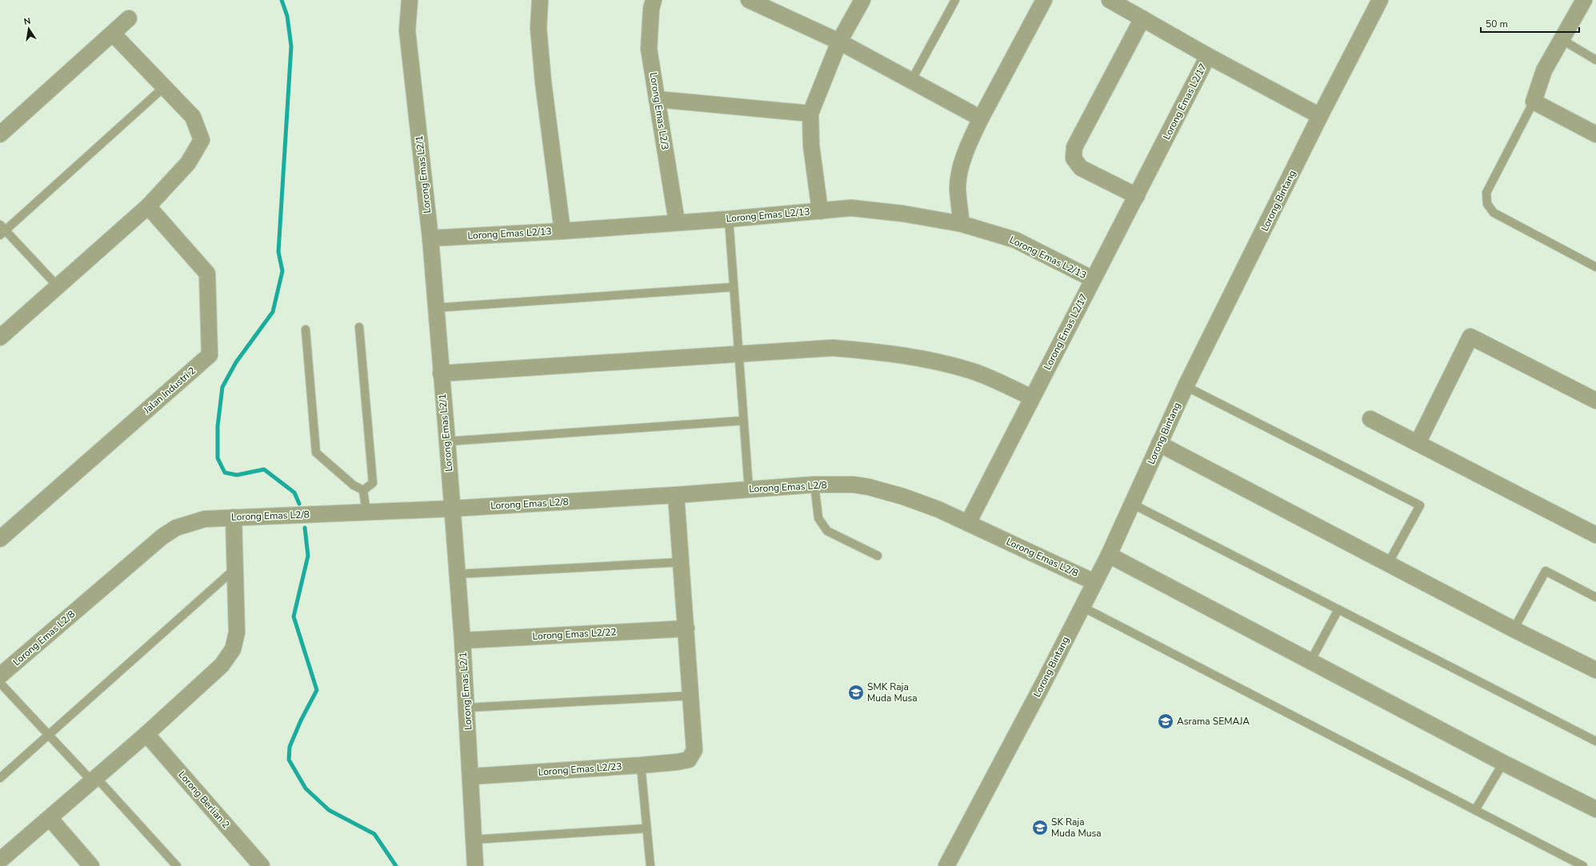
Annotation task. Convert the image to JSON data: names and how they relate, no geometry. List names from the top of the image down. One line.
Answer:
{"streets":{"street":["Lorong Emas L2/17","Lorong Emas L2/3","Lorong Emas L2/1","Lorong Bintang","Lorong Emas L2/13","Jalan Industri 2","Lorong Emas L2/8","Lorong Emas L2/22","Lorong Emas L2/23","Lorong Berlian 2"]},"crossings":[["Lorong Emas L2/17","Lorong Emas L2/13"],["Lorong Emas L2/17","Lorong Emas L2/8"],["Lorong Emas L2/3","Lorong Emas L2/13"],["Lorong Emas L2/1","Lorong Emas L2/13"],["Lorong Emas L2/1","Lorong Emas L2/8"],["Lorong Emas L2/1","Lorong Emas L2/22"],["Lorong Emas L2/1","Lorong Emas L2/23"],["Lorong Bintang","Lorong Emas L2/8"]],"places":{"school or university":["SMK Raja Muda Musa","Asrama SEMAJA","SK Raja Muda Musa"]},"scale_bar":"50 m","north":"top"}
